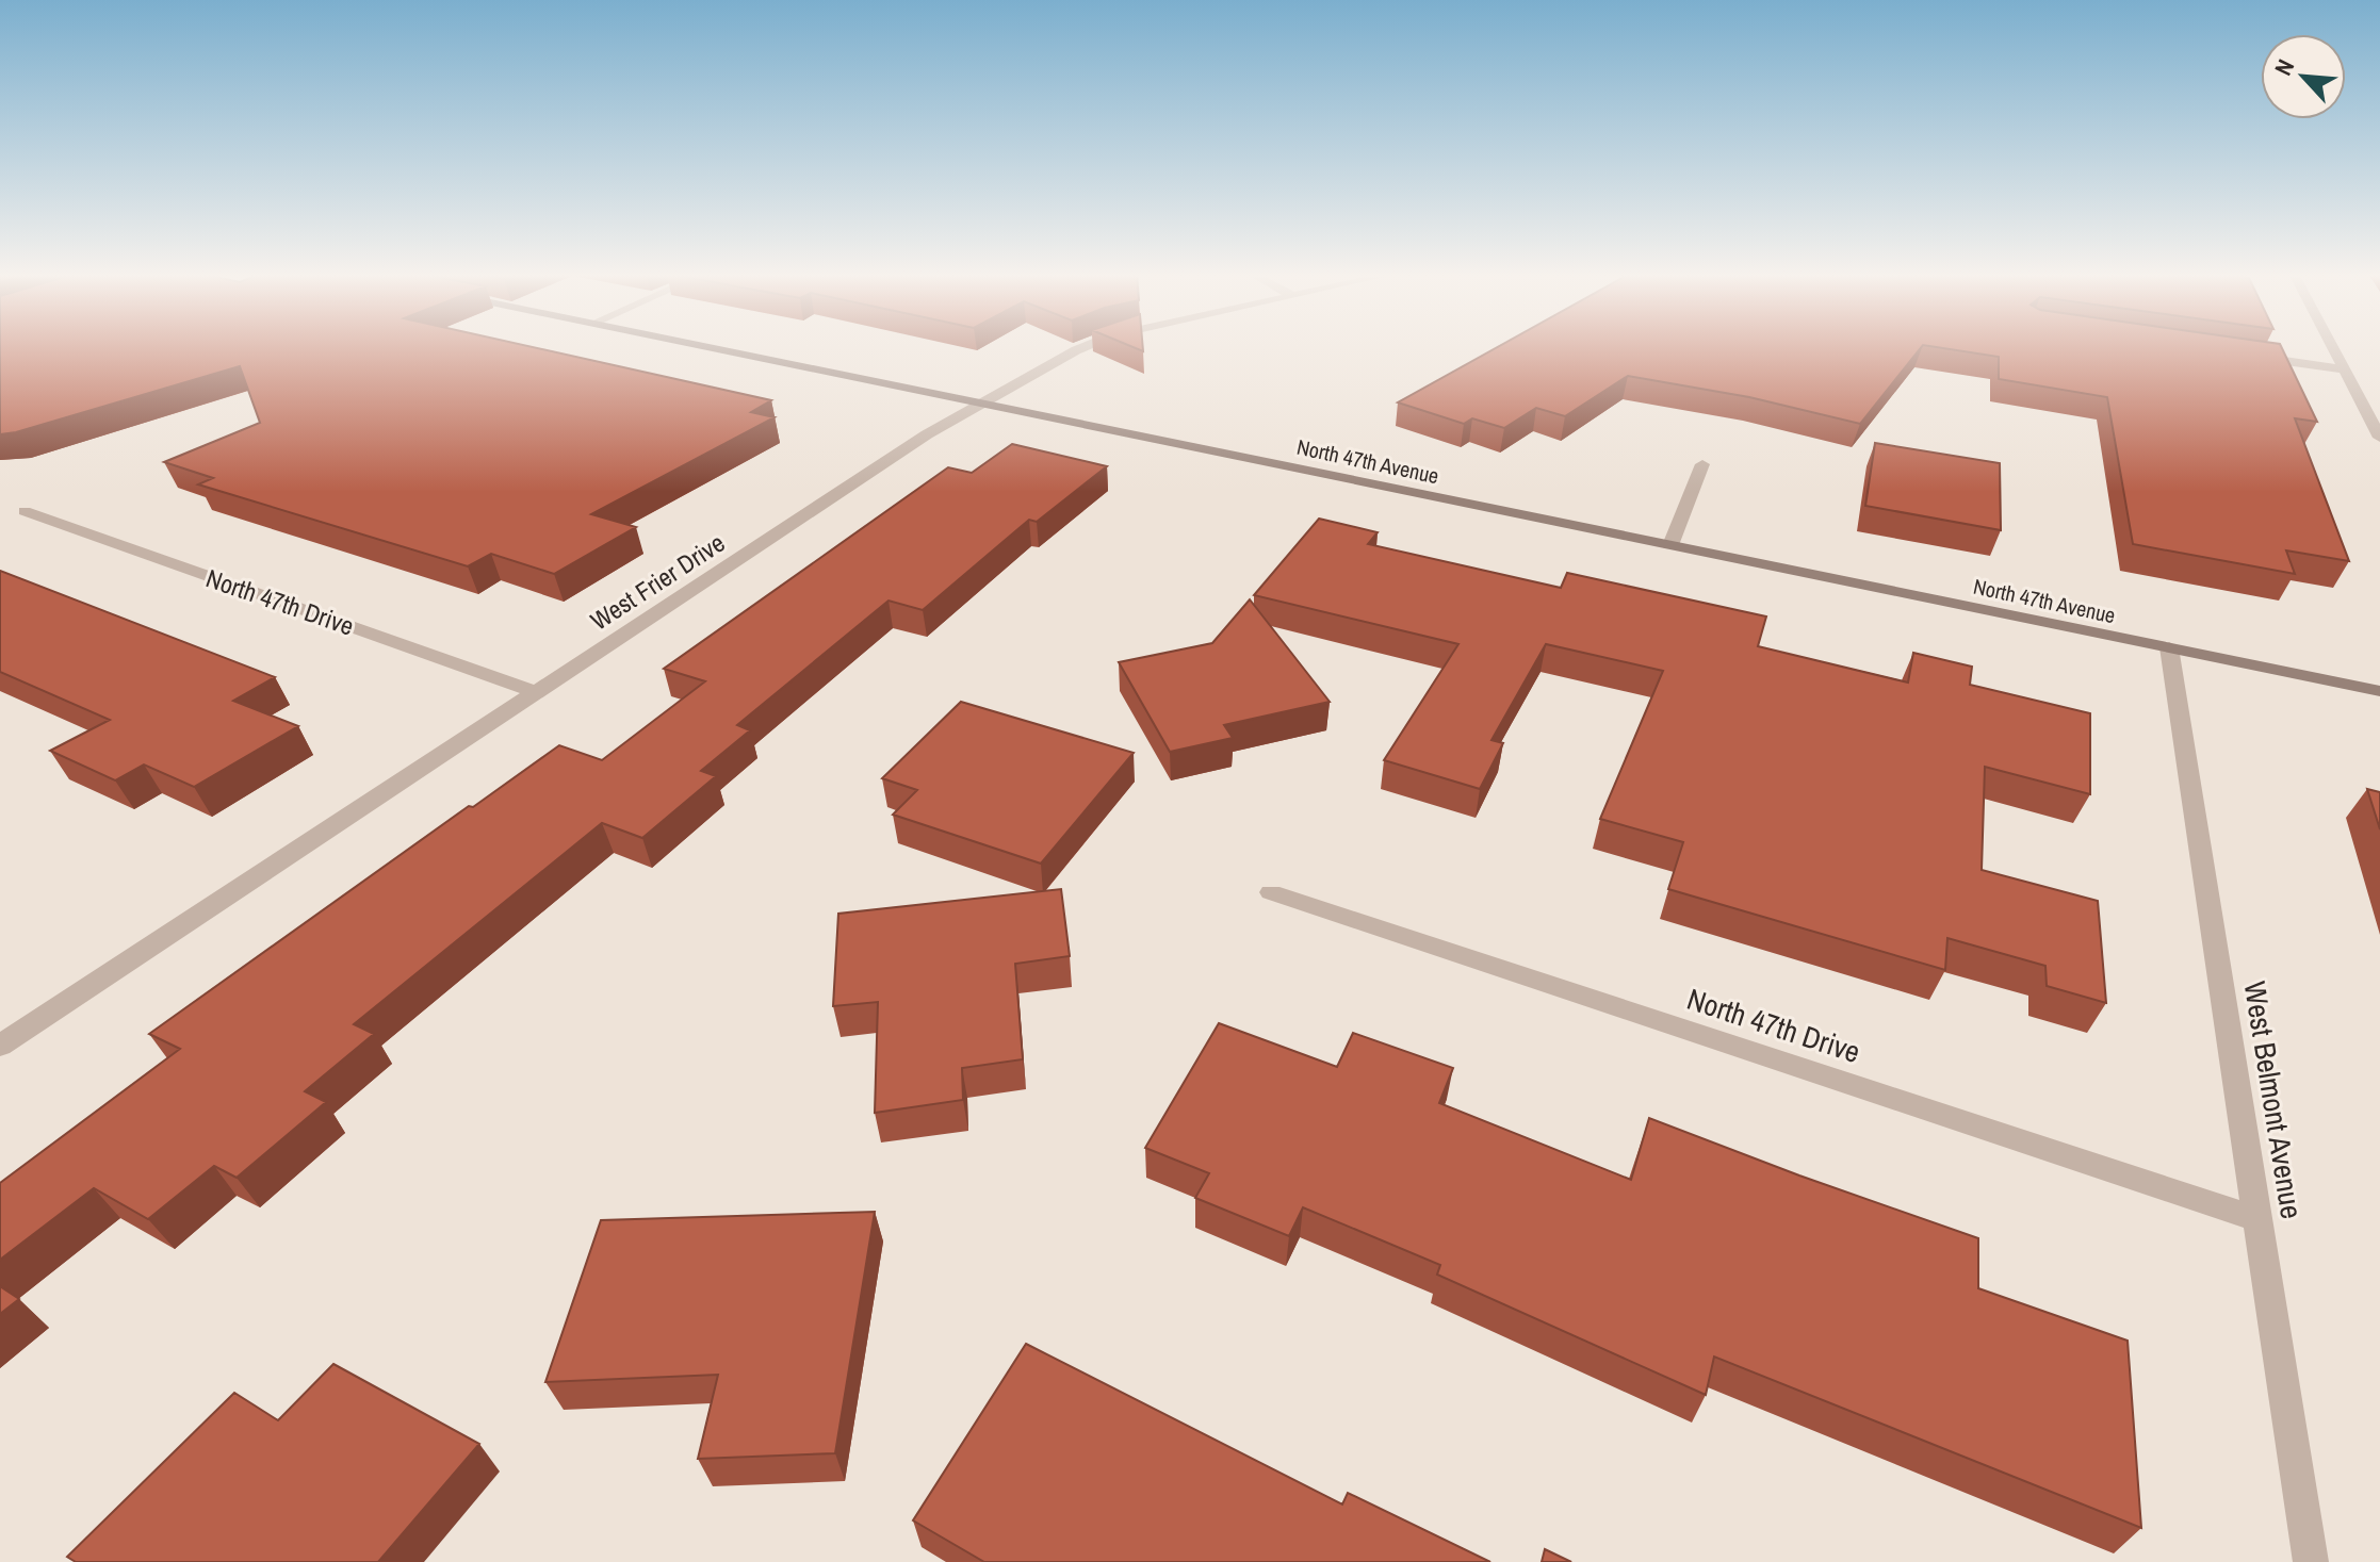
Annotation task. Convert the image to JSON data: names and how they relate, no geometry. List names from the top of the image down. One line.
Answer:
{"streets":{"street":["North 47th Avenue","West Frier Drive","North 47th Drive","West Belmont Avenue"]},"crossings":[["North 47th Avenue","West Frier Drive"],["North 47th Avenue","West Belmont Avenue"],["West Frier Drive","North 47th Drive"],["North 47th Drive","West Belmont Avenue"]],"north":"top left"}
